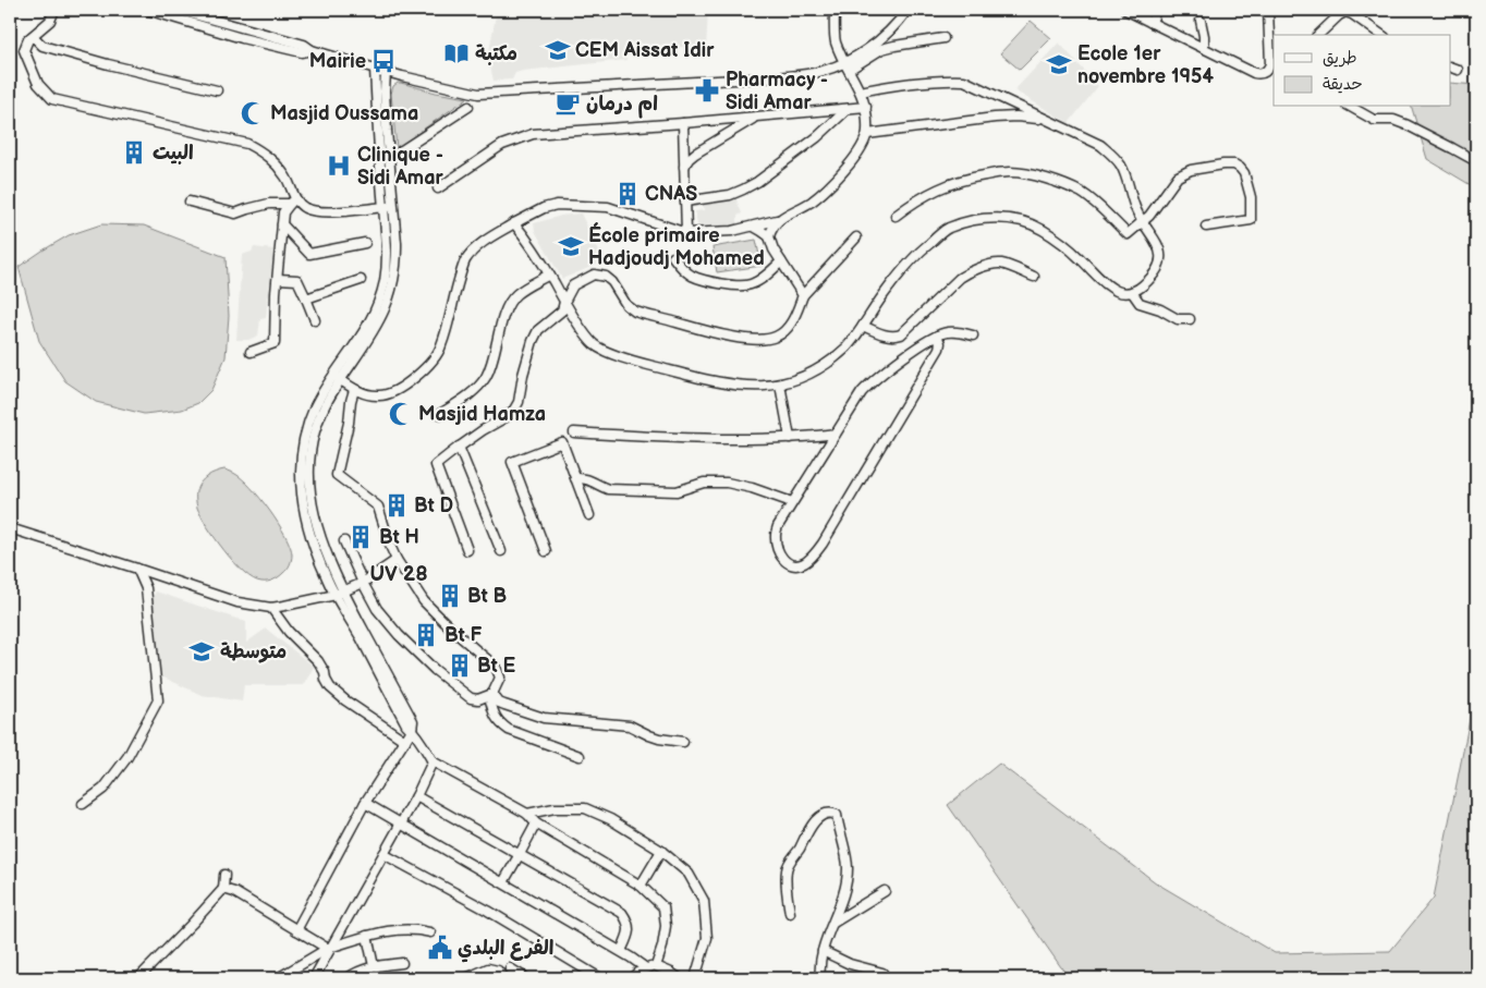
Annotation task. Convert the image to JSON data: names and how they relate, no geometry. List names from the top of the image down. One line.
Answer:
{"districts":["UV 28"],"places":{"school or university":["CEM Aissat Idir","Ecole 1er novembre 1954","École primaire Hadjoudj Mohamed","متوسطة"],"library":["مكتبة"],"bus stop":["Mairie"],"pharmacy":["Pharmacy - Sidi Amar"],"cafe":["ام درمان"],"mosque":["Masjid Oussama","Masjid Hamza"],"building":["البيت","CNAS","Bt D","Bt H","Bt B","Bt F","Bt E"],"hospital":["Clinique - Sidi Amar"],"public building":["الفرع البلدي"]},"legend":["طريق","حديقة"]}
